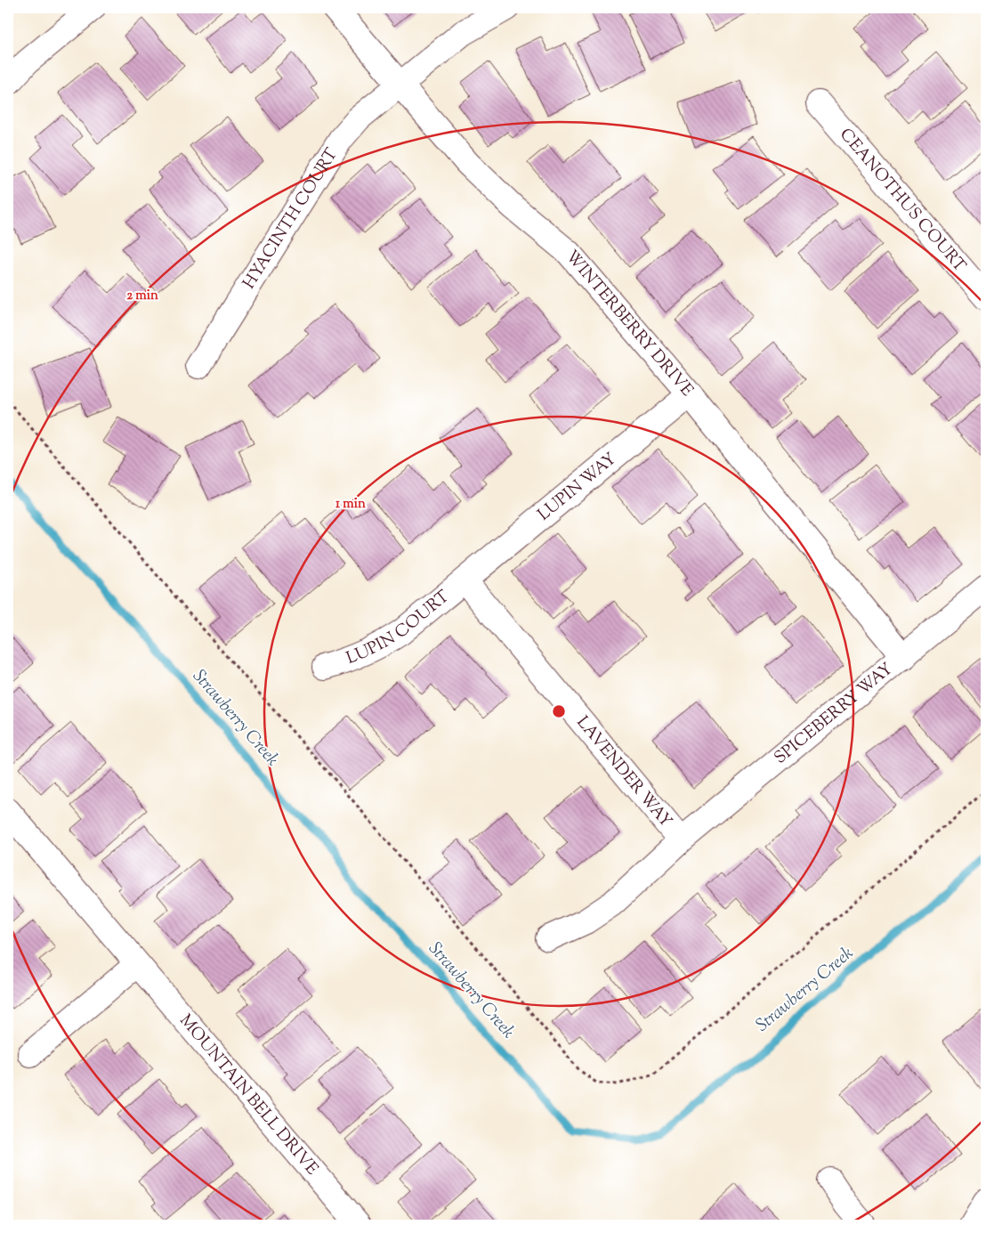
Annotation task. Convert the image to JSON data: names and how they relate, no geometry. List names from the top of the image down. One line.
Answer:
{"streets":{"street":["CEANOTHUS COURT","HYACINTH COURT","WINTERBERRY DRIVE","LUPIN WAY","LUPIN COURT","SPICEBERRY WAY","LAVENDER WAY","MOUNTAIN BELL DRIVE"]},"crossings":[["HYACINTH COURT","WINTERBERRY DRIVE"],["WINTERBERRY DRIVE","LUPIN WAY"],["WINTERBERRY DRIVE","SPICEBERRY WAY"],["LUPIN WAY","LUPIN COURT"],["LUPIN WAY","LAVENDER WAY"],["LUPIN COURT","LAVENDER WAY"],["SPICEBERRY WAY","LAVENDER WAY"]],"water":["Strawberry Creek"],"rings":["2 min","1 min"]}
